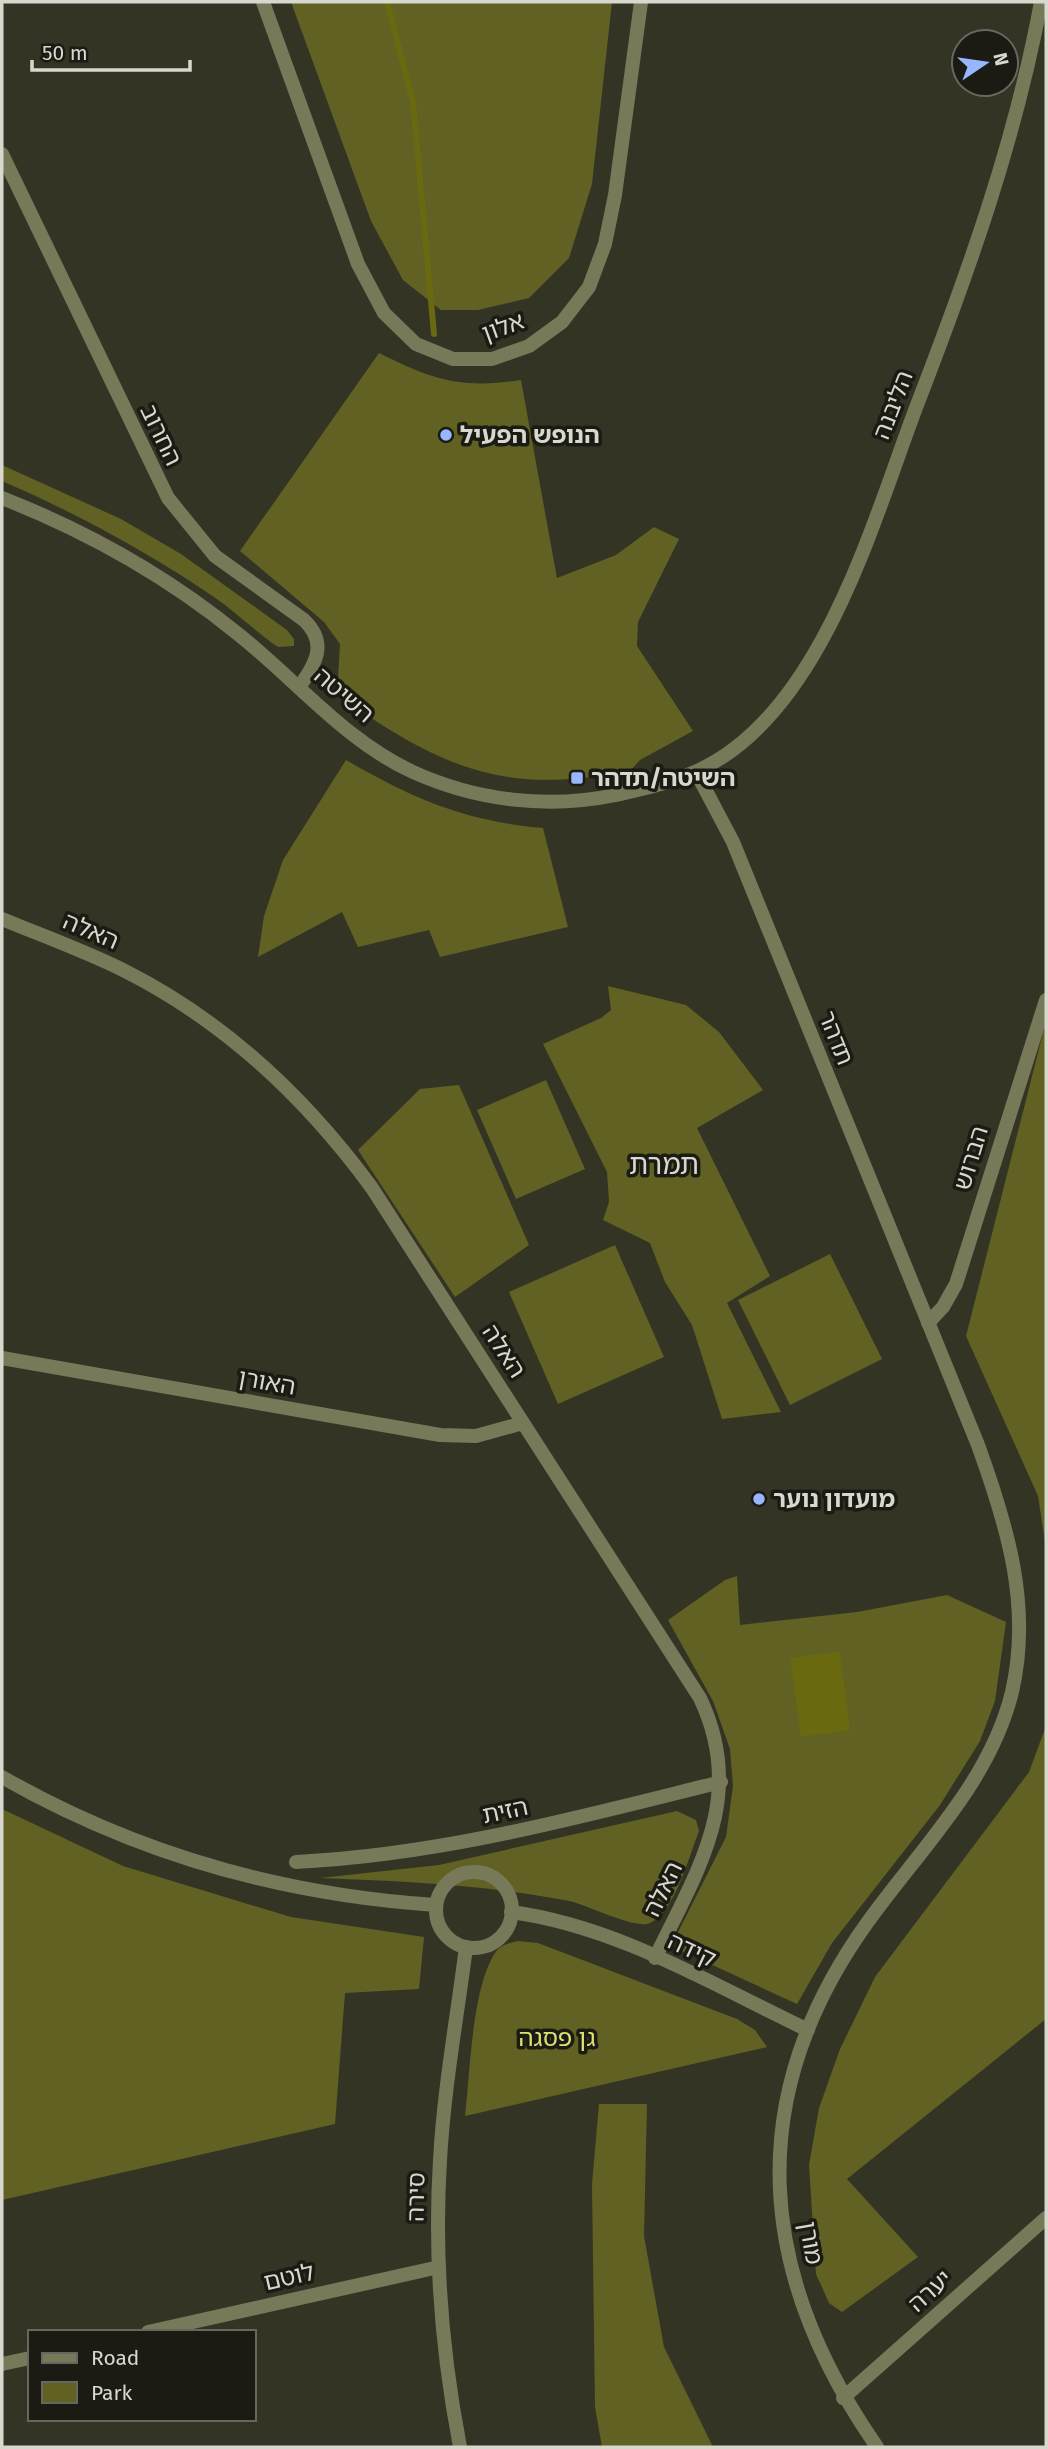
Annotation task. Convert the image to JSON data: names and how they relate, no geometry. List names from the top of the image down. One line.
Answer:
{"streets":{"street":["אלון","הליבנה","החרוב","השיטה","האלה","תדהר","הברוש","האורן","הזית","קידה","סירה","מורן","לוטם","יערה"]},"crossings":[["הליבנה","השיטה"],["הליבנה","תדהר"],["החרוב","השיטה"],["השיטה","תדהר"],["האלה","האורן"],["האלה","הזית"],["האלה","קידה"],["תדהר","הברוש"],["תדהר","קידה"],["תדהר","מורן"],["קידה","סירה"],["קידה","מורן"],["סירה","לוטם"],["מורן","יערה"]],"districts":["תמרת"],"parks":["גן פסגה"],"places":{"other":["הנופש הפעיל","מועדון נוער"],"transit":["השיטה/תדהר"]},"legend":["Road","Park"],"scale_bar":"50 m","north":"right"}
